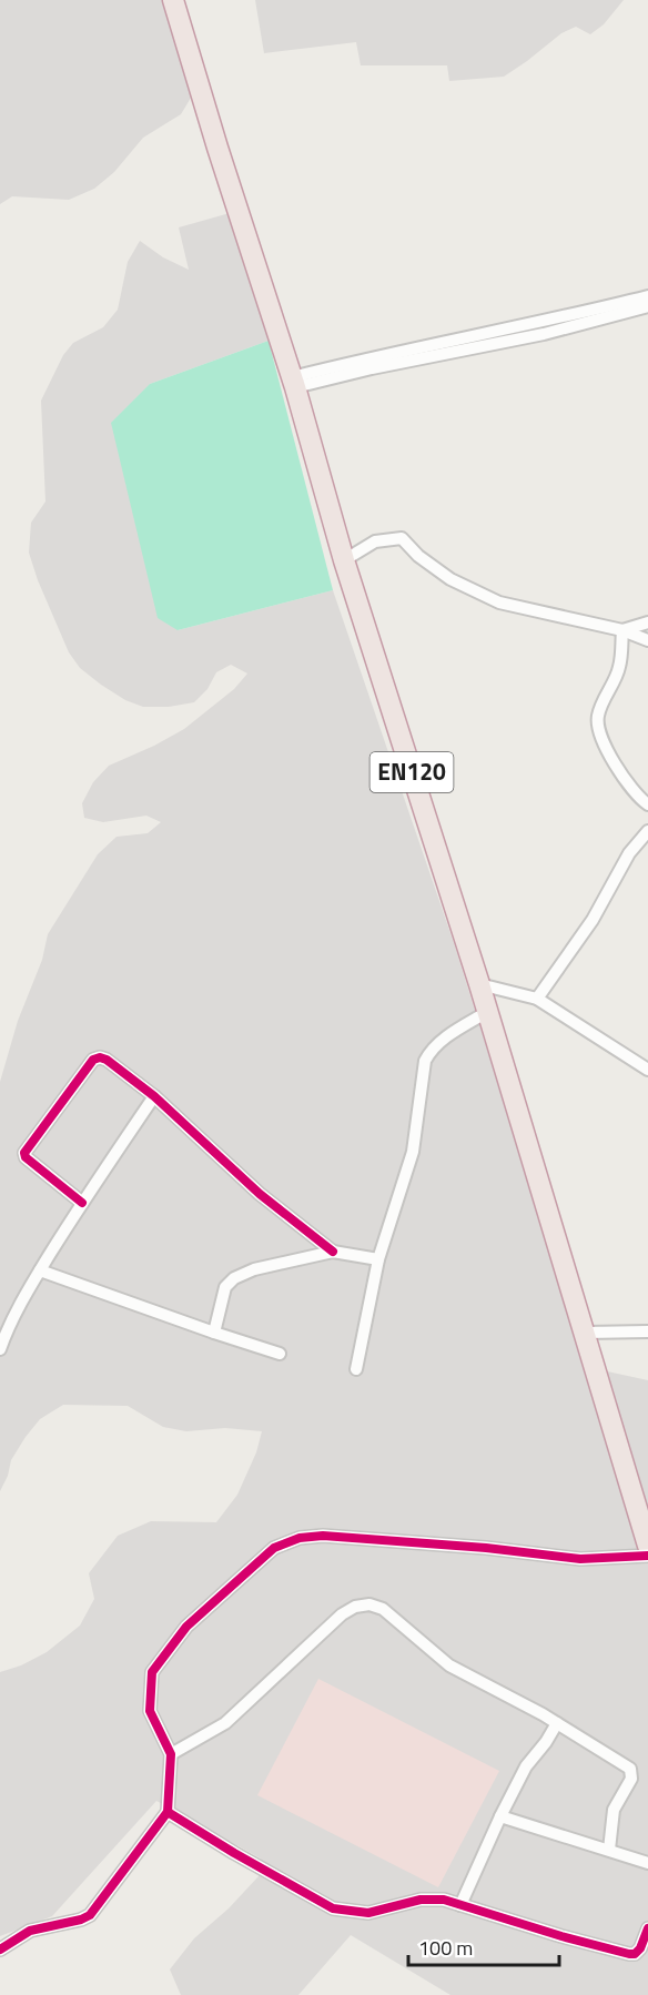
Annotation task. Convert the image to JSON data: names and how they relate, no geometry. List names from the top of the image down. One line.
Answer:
{"streets":{"highway":["EN120"]},"scale_bar":"100 m"}
